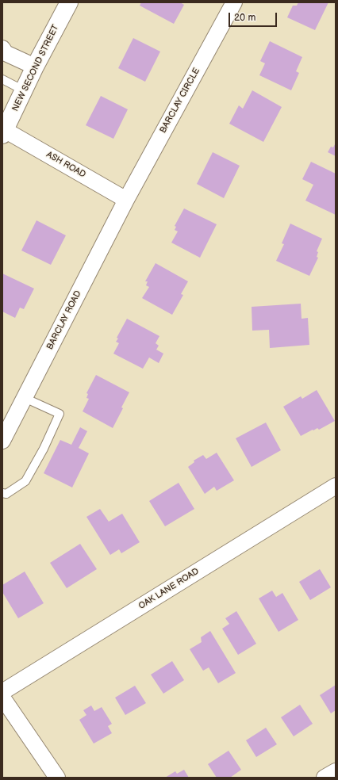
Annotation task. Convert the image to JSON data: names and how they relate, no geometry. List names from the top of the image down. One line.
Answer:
{"streets":{"street":["NEW SECOND STREET","BARCLAY CIRCLE","ASH ROAD","BARCLAY ROAD","OAK LANE ROAD"]},"crossings":[["NEW SECOND STREET","ASH ROAD"],["BARCLAY CIRCLE","ASH ROAD"],["BARCLAY CIRCLE","BARCLAY ROAD"],["ASH ROAD","BARCLAY ROAD"]],"scale_bar":"20 m"}
